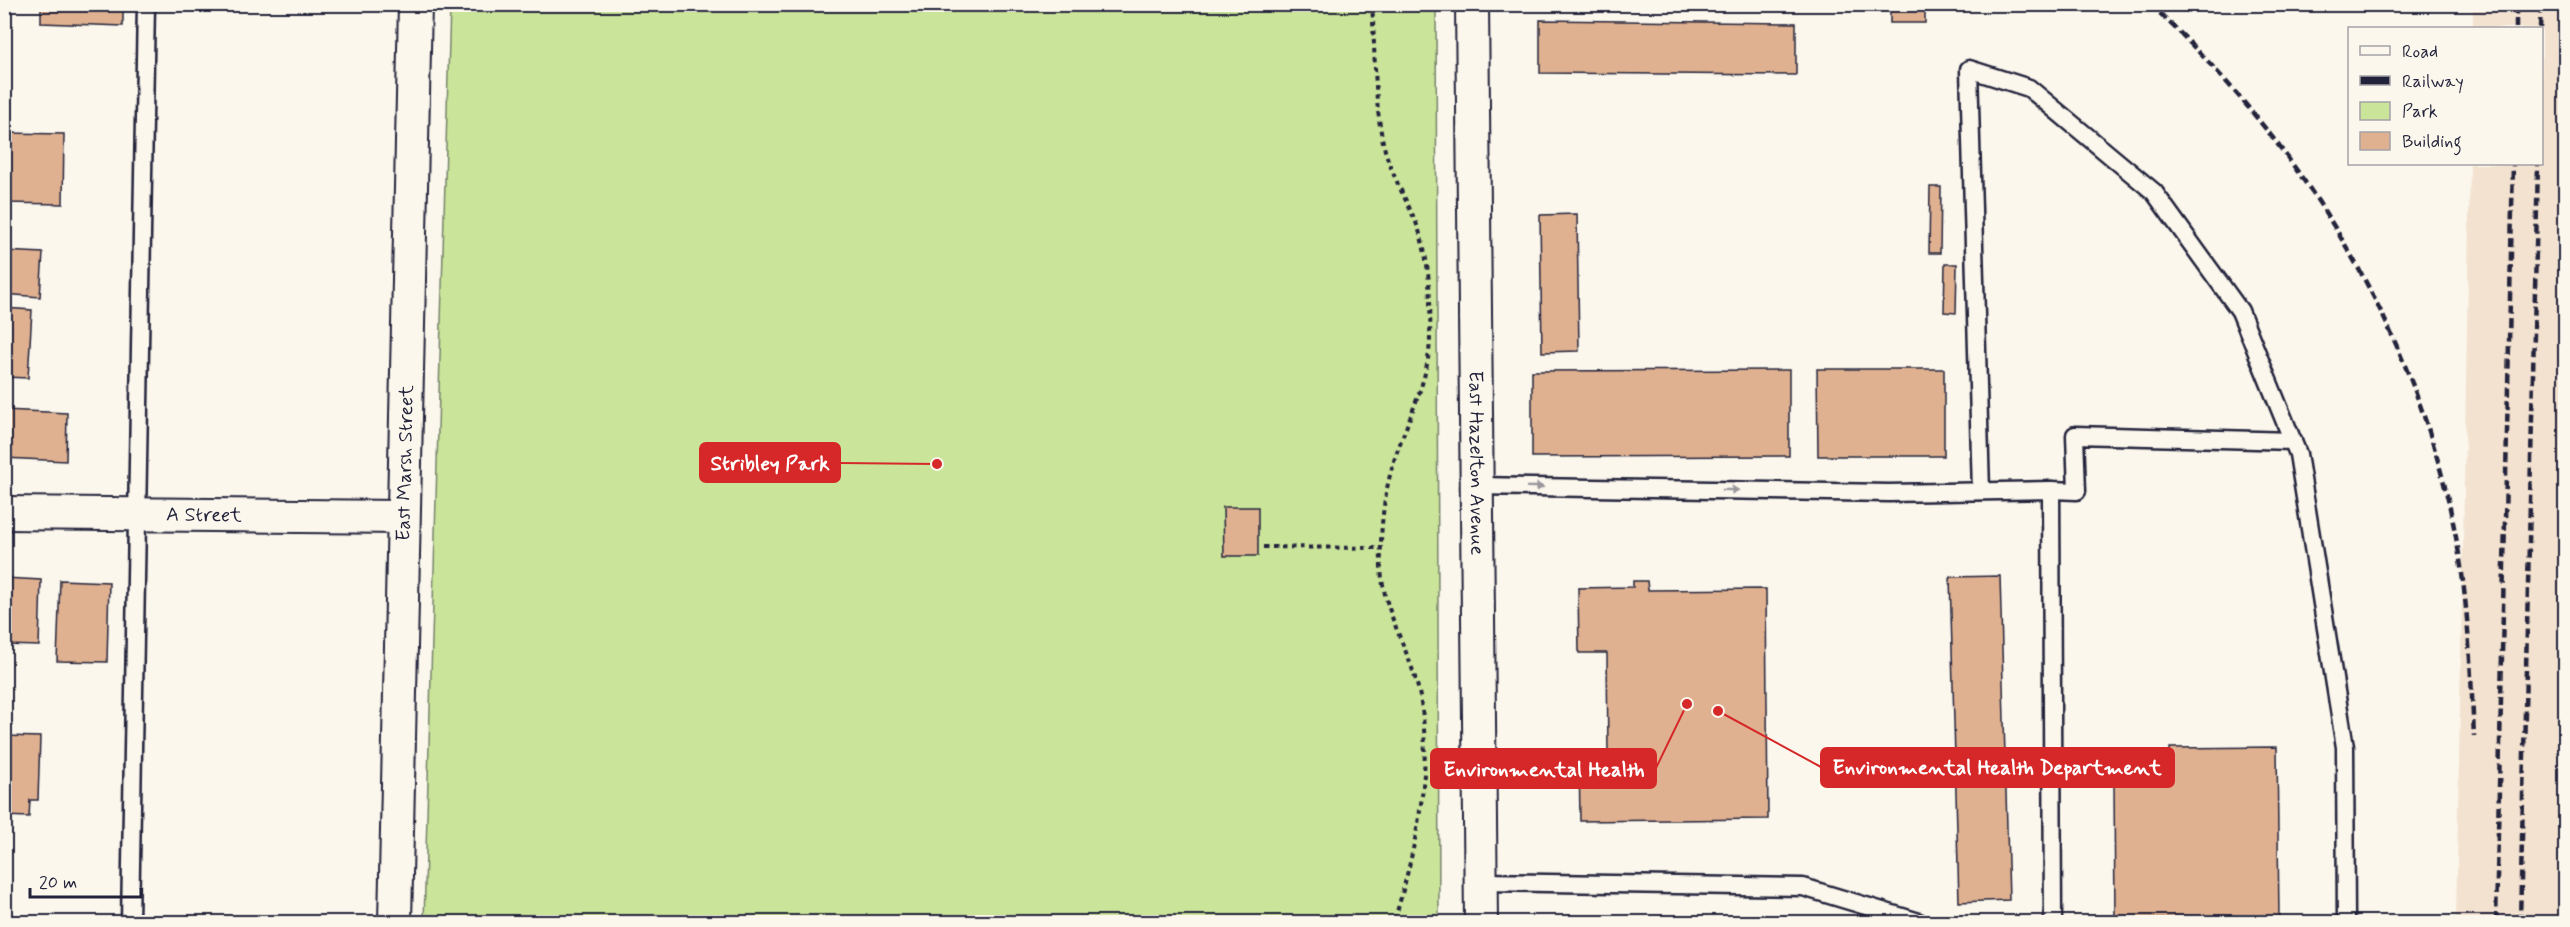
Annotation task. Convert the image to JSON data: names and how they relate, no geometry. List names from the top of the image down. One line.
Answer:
{"streets":{"street":["East Marsh Street","East Hazelton Avenue","A Street"]},"crossings":[["East Marsh Street","A Street"]],"places":["Stribley Park","Environmental Health","Environmental Health Department"],"legend":["Road","Railway","Park","Building"],"scale_bar":"20 m"}
